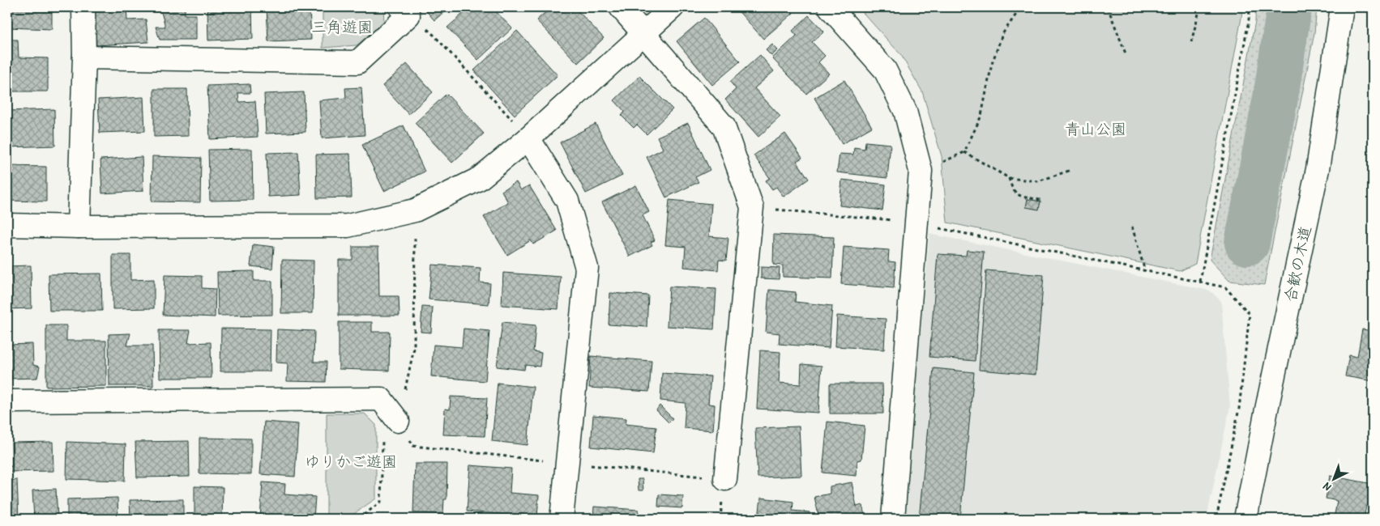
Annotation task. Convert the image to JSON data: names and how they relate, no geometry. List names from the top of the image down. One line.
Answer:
{"streets":{"street":["合歓の木道"]},"parks":["三角遊園","青山公園","ゆりかご遊園"],"north":"bottom left"}
